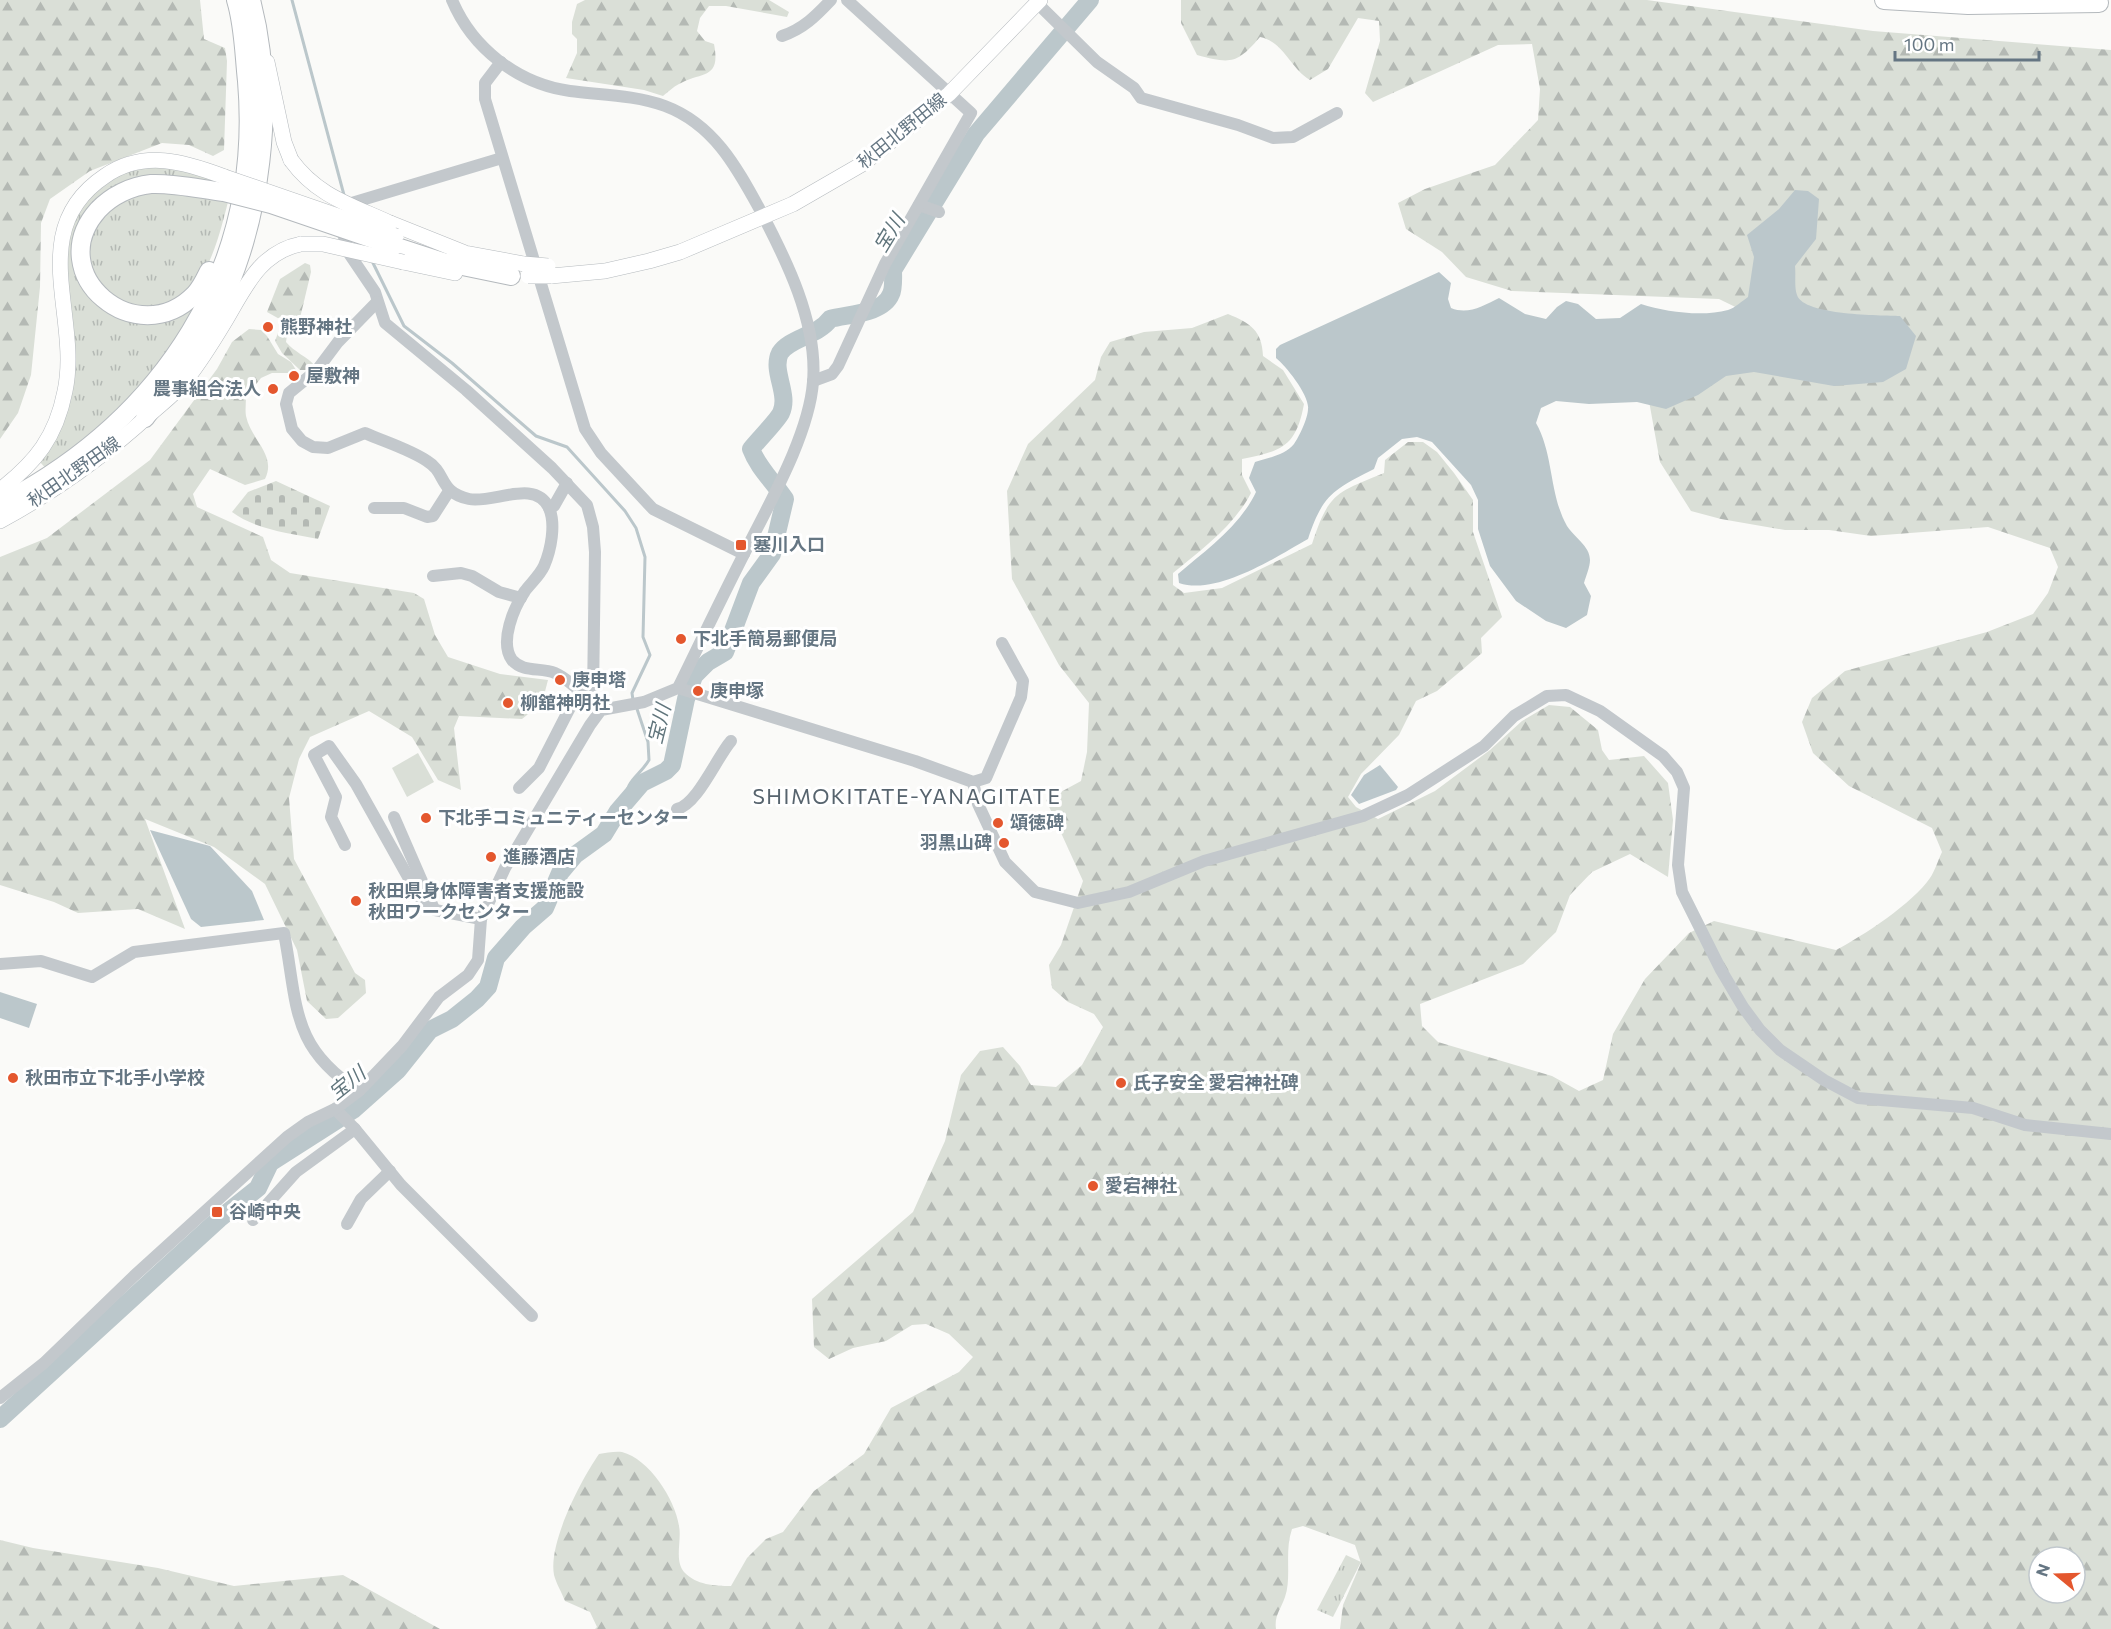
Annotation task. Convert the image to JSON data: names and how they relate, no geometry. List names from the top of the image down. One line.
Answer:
{"streets":{"main road":["秋田北野田線"]},"districts":["SHIMOKITATE-YANAGITATE"],"water":["宝川"],"places":{"other":["熊野神社","屋敷神","農事組合法人","下北手簡易郵便局","庚申塔","庚申塚","柳舘神明社","下北手コミュニティーセンター","頌徳碑","羽黒山碑","進藤酒店","秋田県身体障害者支援施設 秋田ワークセンター","秋田市立下北手小学校","氏子安全 愛宕神社碑","愛宕神社"],"transit":["塞川入口","谷崎中央"]},"scale_bar":"100 m","north":"left"}
